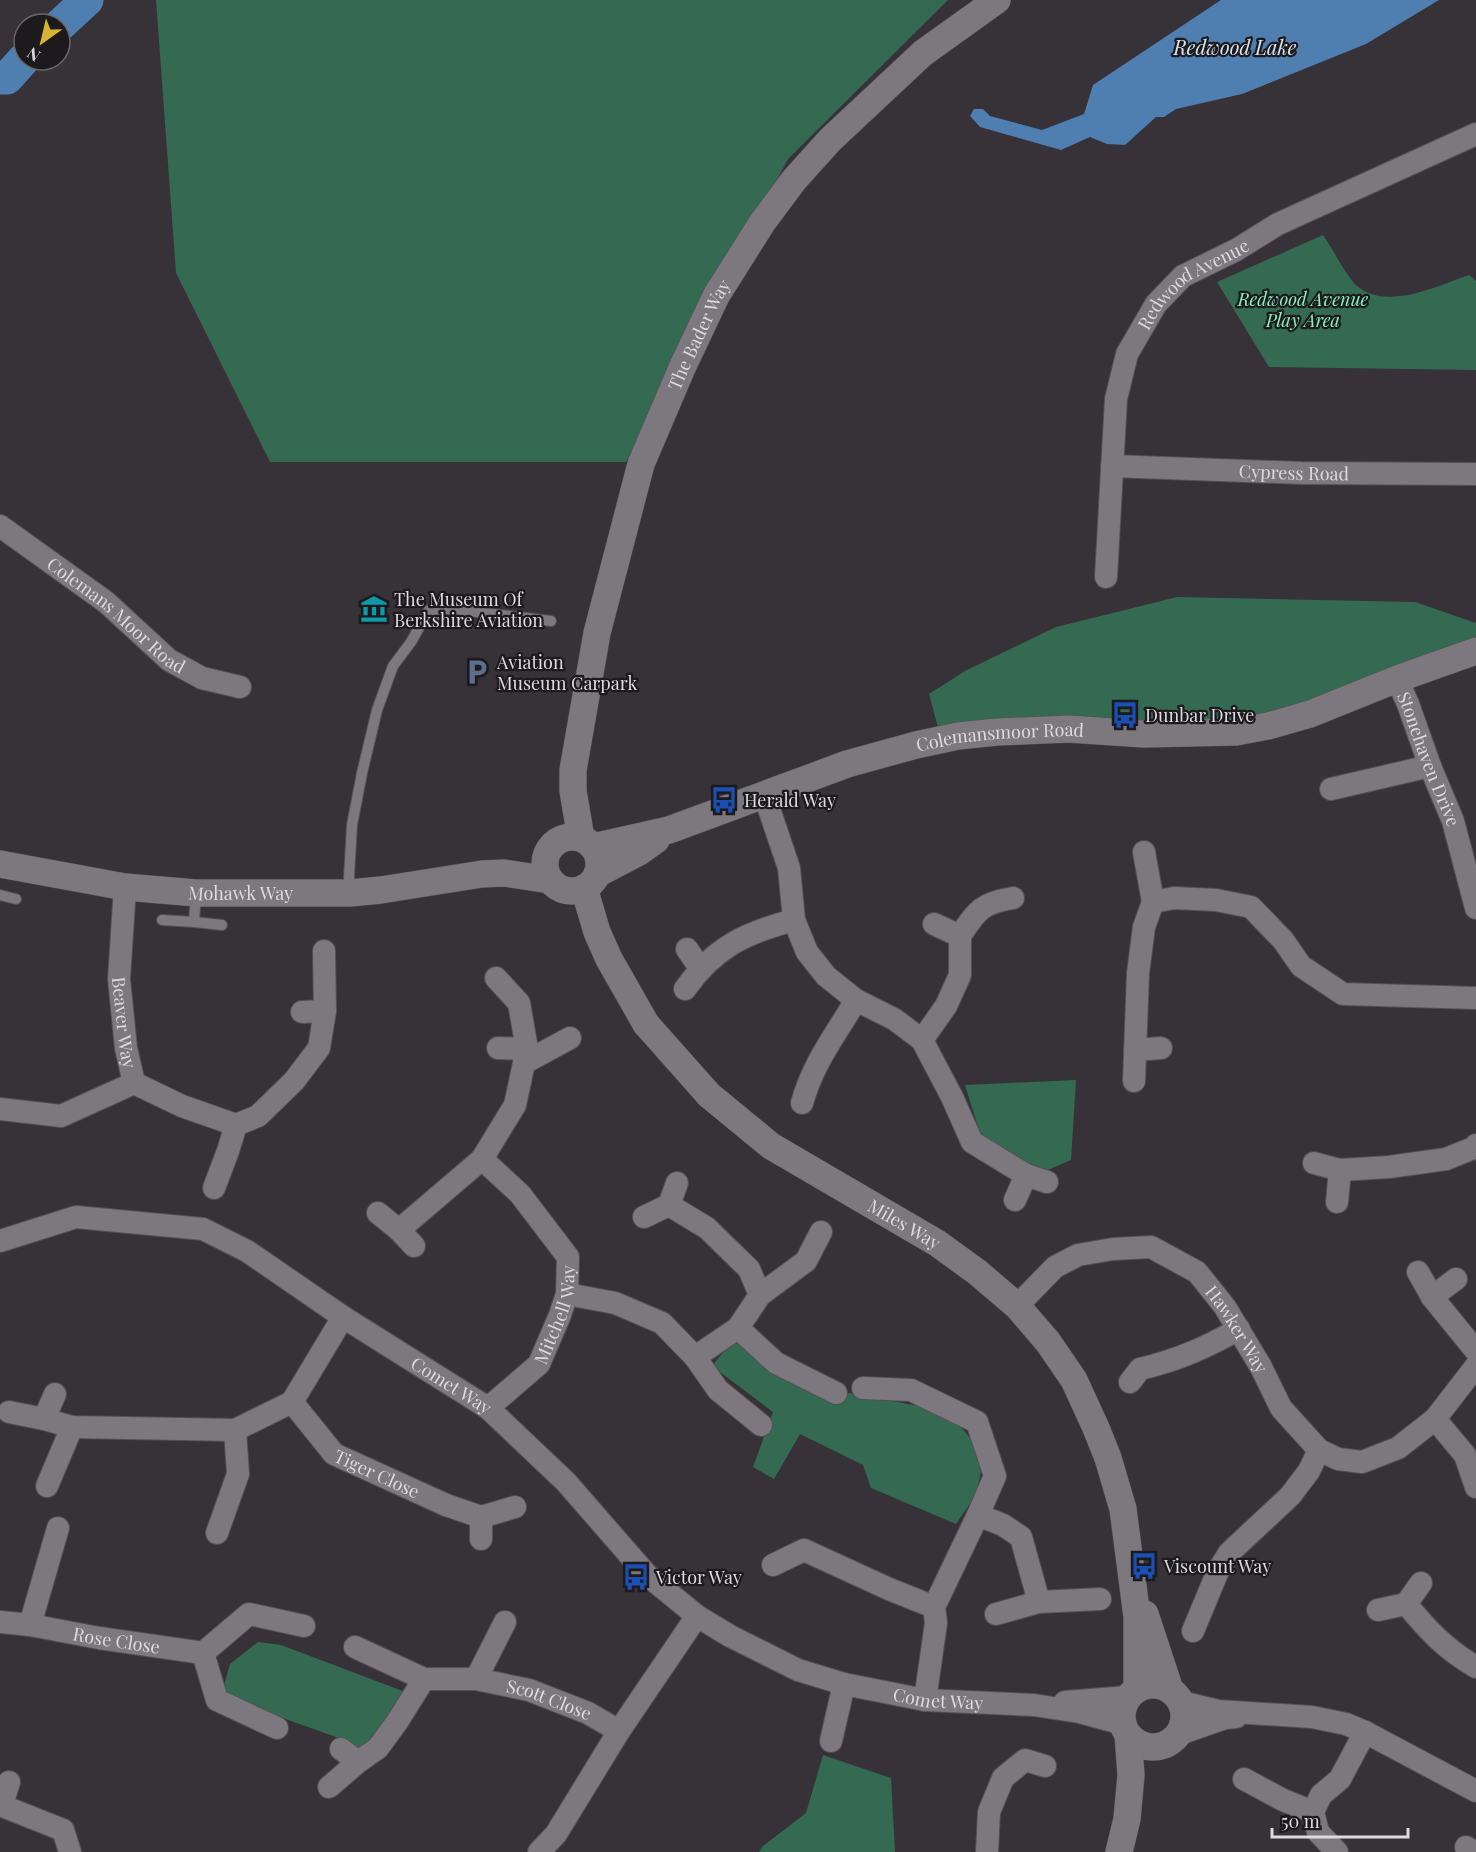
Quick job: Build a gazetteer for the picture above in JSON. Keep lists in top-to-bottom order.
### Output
{
  "streets": {
    "street": [
      "Redwood Avenue",
      "The Bader Way",
      "Cypress Road",
      "Colemans Moor Road",
      "Colemansmoor Road",
      "Stonehaven Drive",
      "Mohawk Way",
      "Beaver Way",
      "Miles Way",
      "Mitchell Way",
      "Hawker Way",
      "Comet Way",
      "Tiger Close",
      "Rose Close",
      "Scott Close"
    ]
  },
  "crossings": [
    ["Redwood Avenue", "Cypress Road"],
    ["The Bader Way", "Colemansmoor Road"],
    ["The Bader Way", "Mohawk Way"],
    ["Colemansmoor Road", "Stonehaven Drive"],
    ["Colemansmoor Road", "Mohawk Way"],
    ["Colemansmoor Road", "Miles Way"],
    ["Mohawk Way", "Beaver Way"],
    ["Mohawk Way", "Miles Way"],
    ["Miles Way", "Hawker Way"],
    ["Miles Way", "Comet Way"],
    ["Mitchell Way", "Comet Way"]
  ],
  "water": ["Redwood Lake"],
  "parks": ["Redwood Avenue Play Area"],
  "places": {
    "museum": ["The Museum Of Berkshire Aviation"],
    "parking": ["Aviation Museum Carpark"],
    "bus stop": [
      "Dunbar Drive",
      "Herald Way",
      "Viscount Way",
      "Victor Way"
    ]
  },
  "scale_bar": "50 m",
  "north": "bottom left"
}
